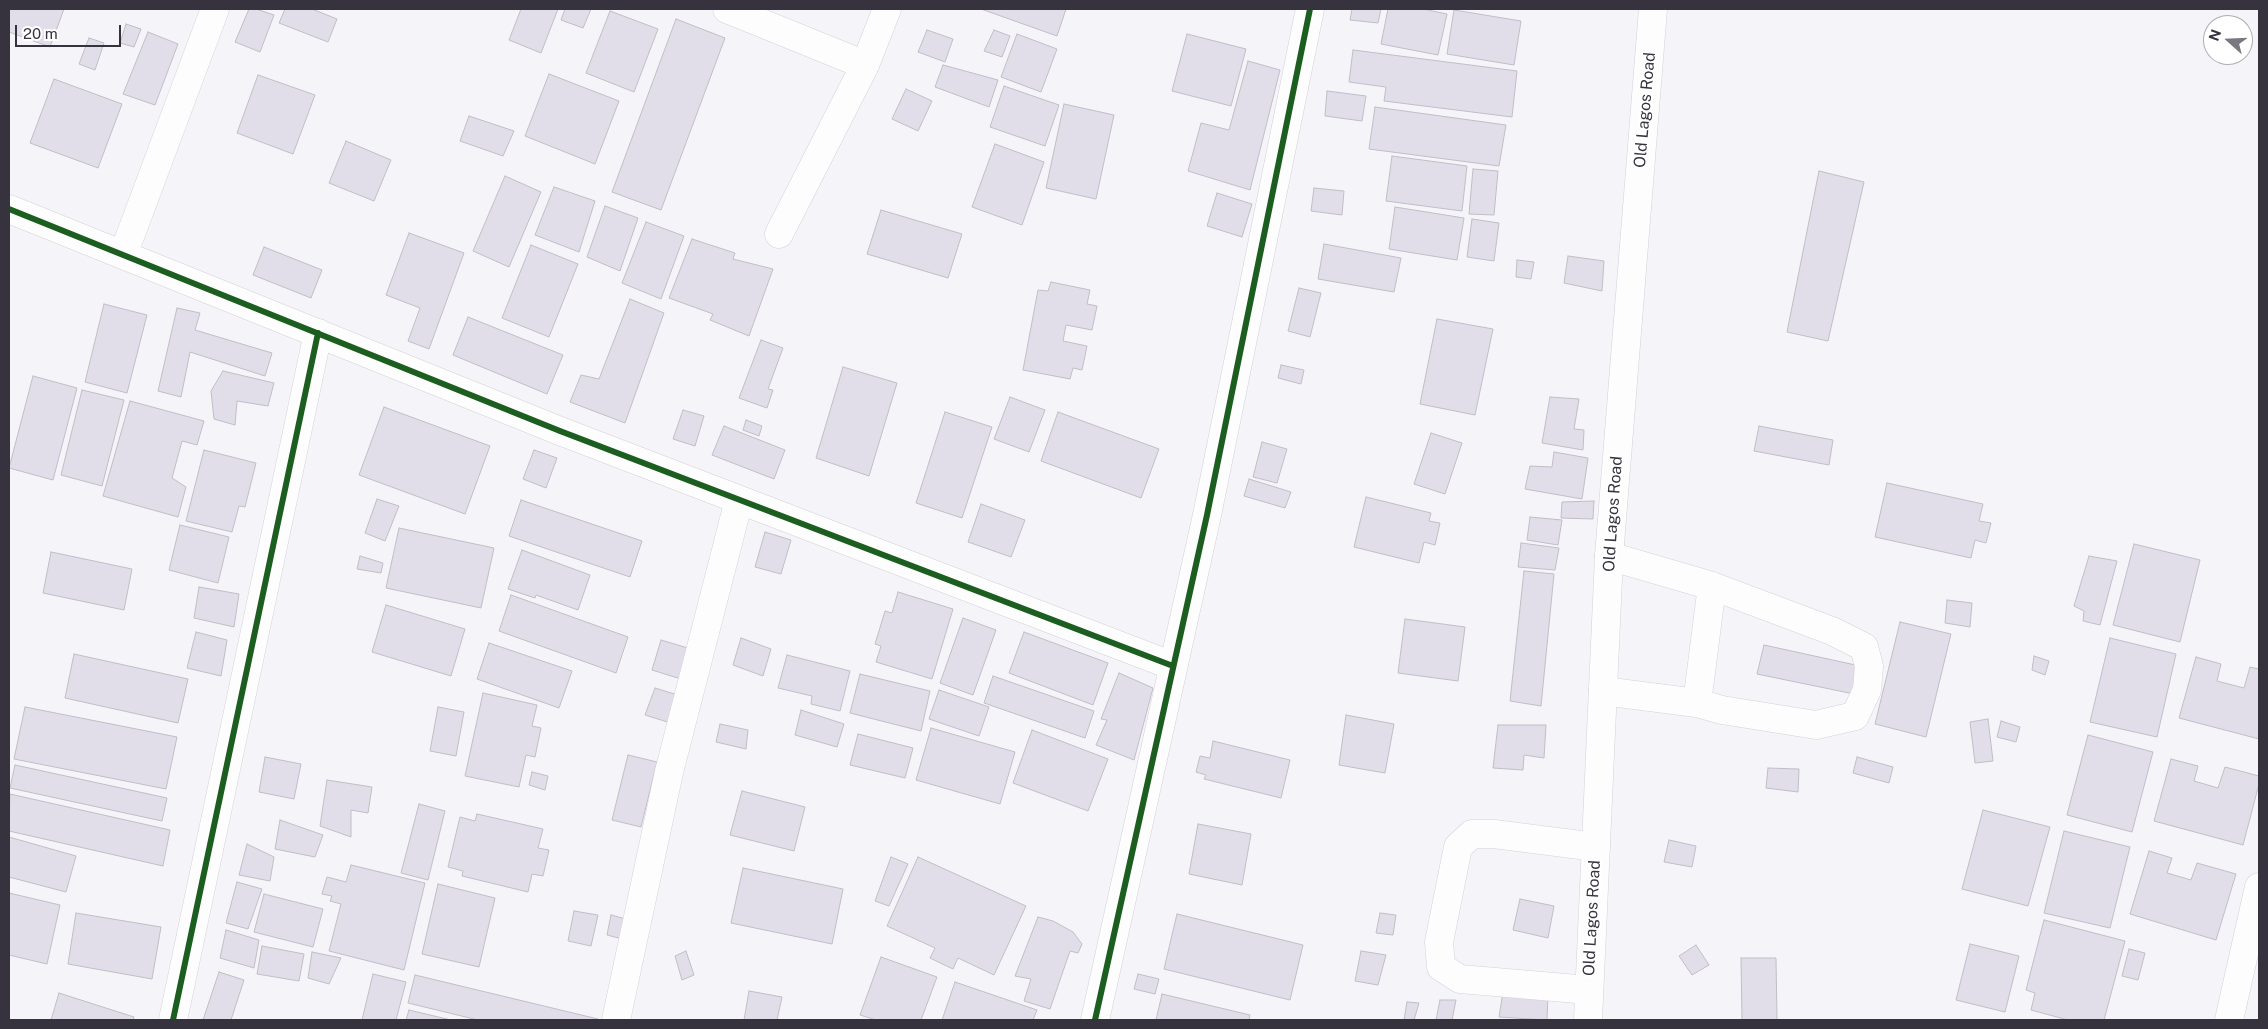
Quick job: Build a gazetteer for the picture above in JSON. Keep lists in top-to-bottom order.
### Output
{
  "streets": {
    "street": ["Old Lagos Road"]
  },
  "scale_bar": "20 m",
  "north": "left"
}
